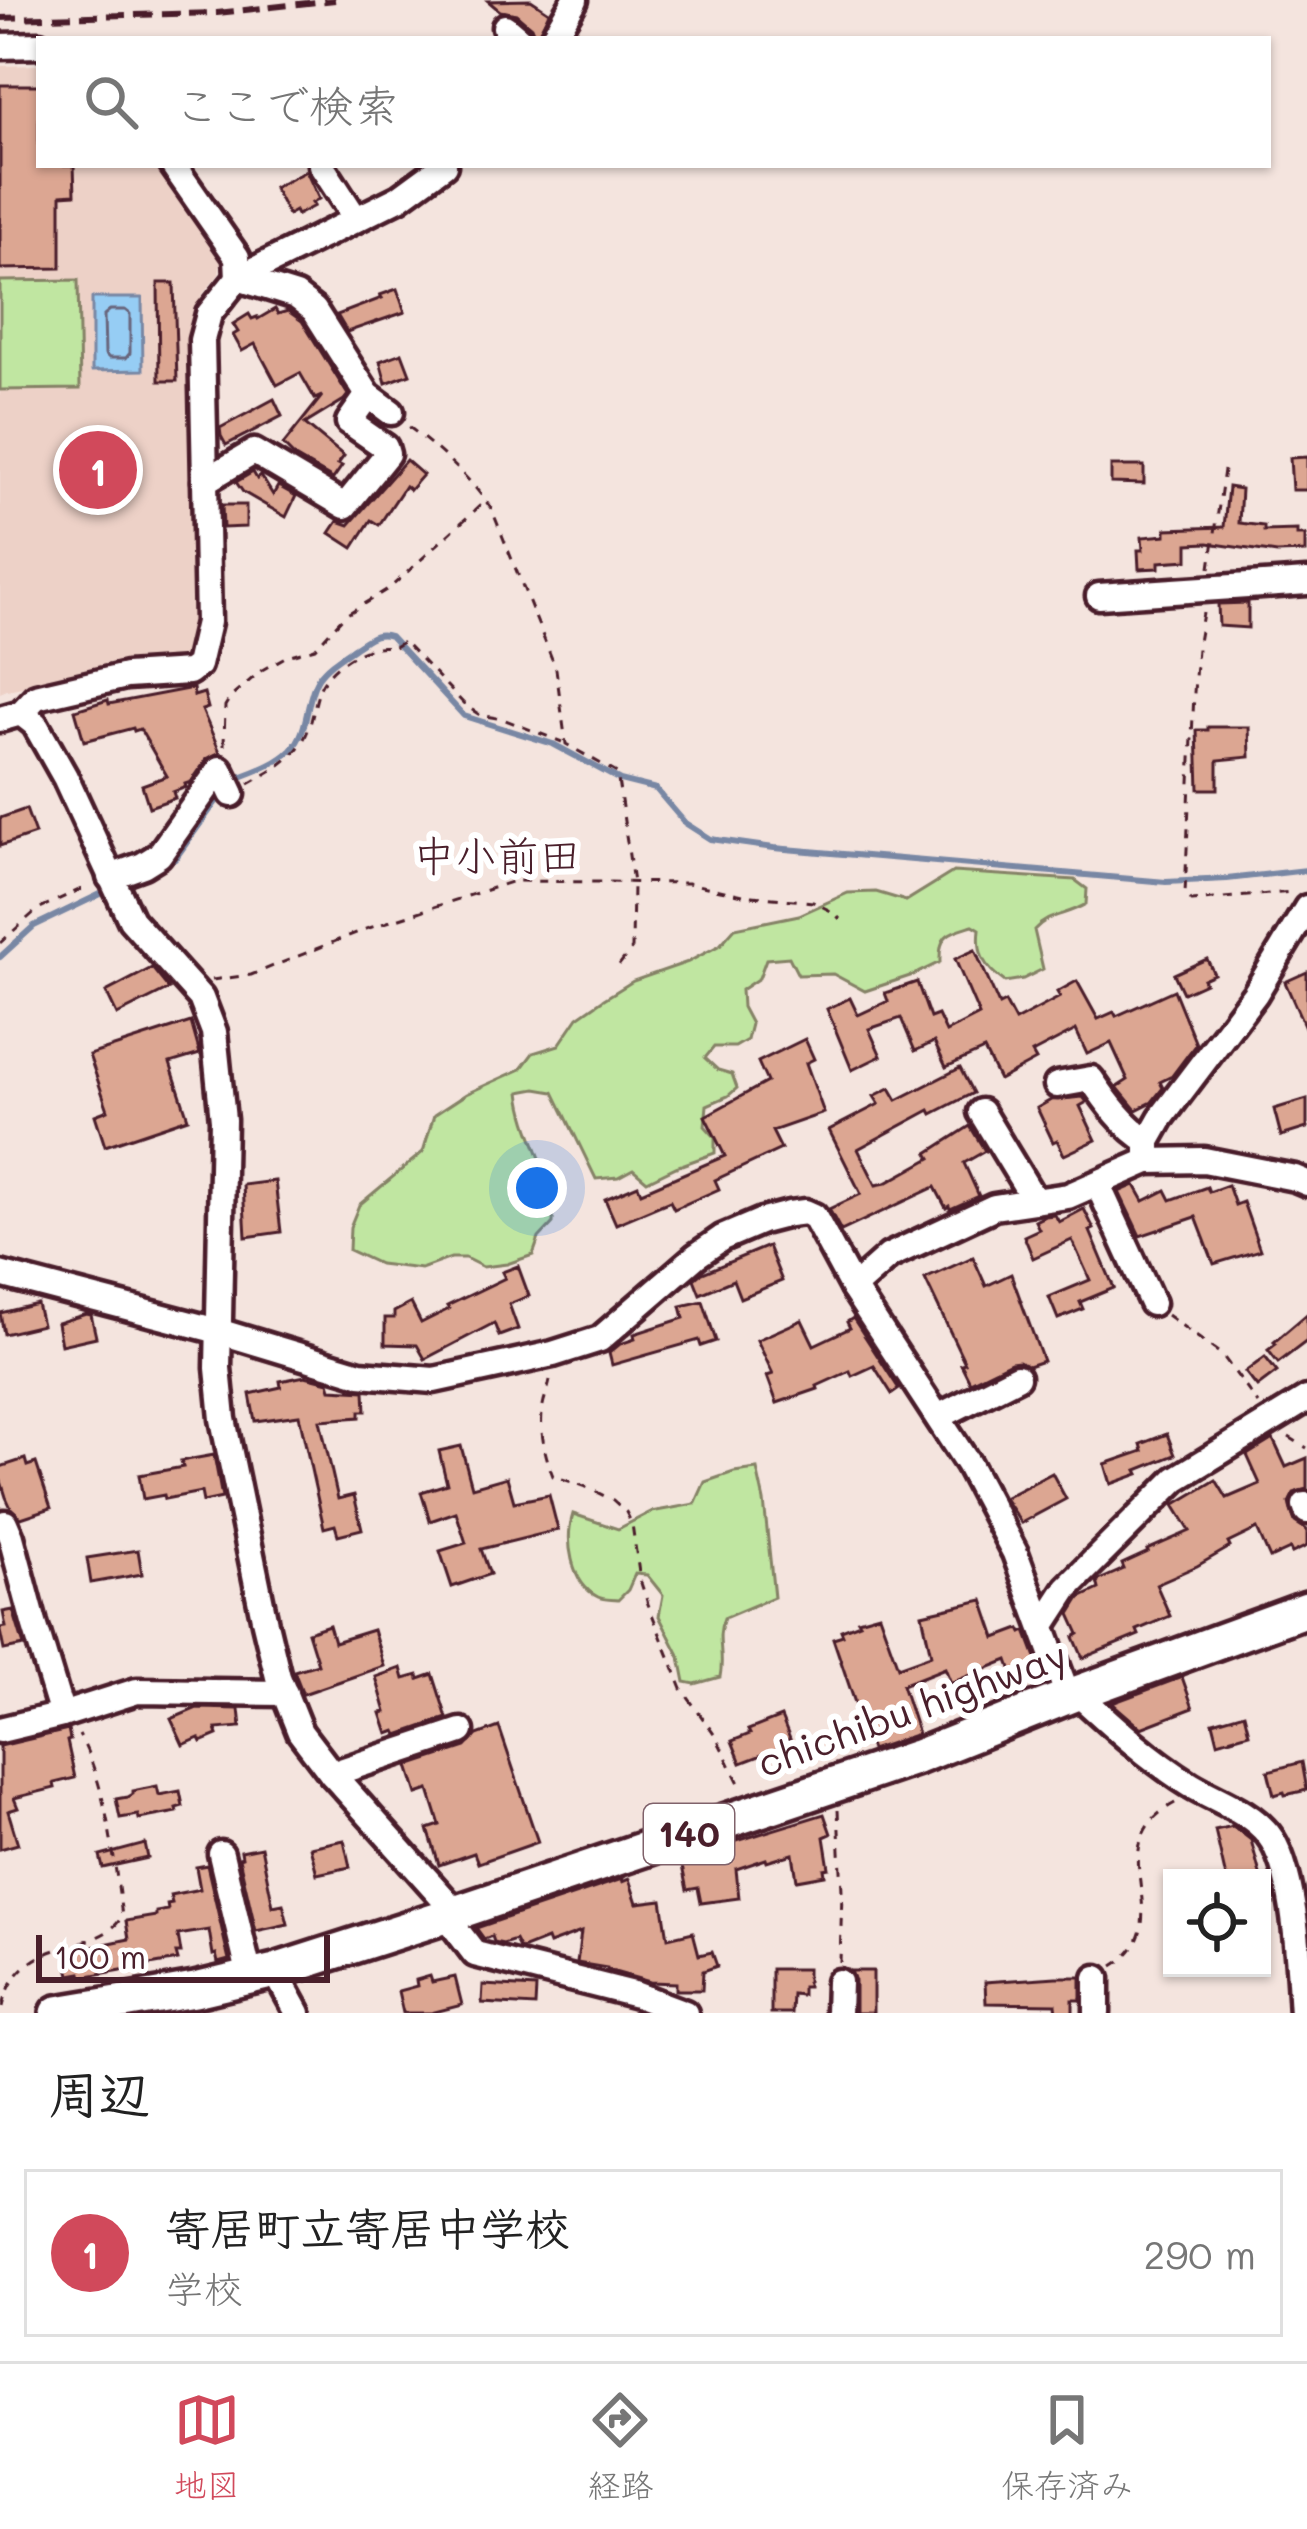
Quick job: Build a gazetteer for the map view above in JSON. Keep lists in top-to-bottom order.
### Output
{
  "streets": {
    "highway": ["chichibu highway", "140"]
  },
  "districts": ["中小前田"],
  "scale_bar": "100 m",
  "page": {
    "search": "ここで検索",
    "pins": "1",
    "scale": "100 m",
    "heading": "周辺",
    "list": [
      {
        "mark": "1",
        "name": "寄居町立寄居中学校",
        "note": "学校",
        "value": "290 m"
      }
    ],
    "nav": ["地図", "経路", "保存済み"]
  }
}
